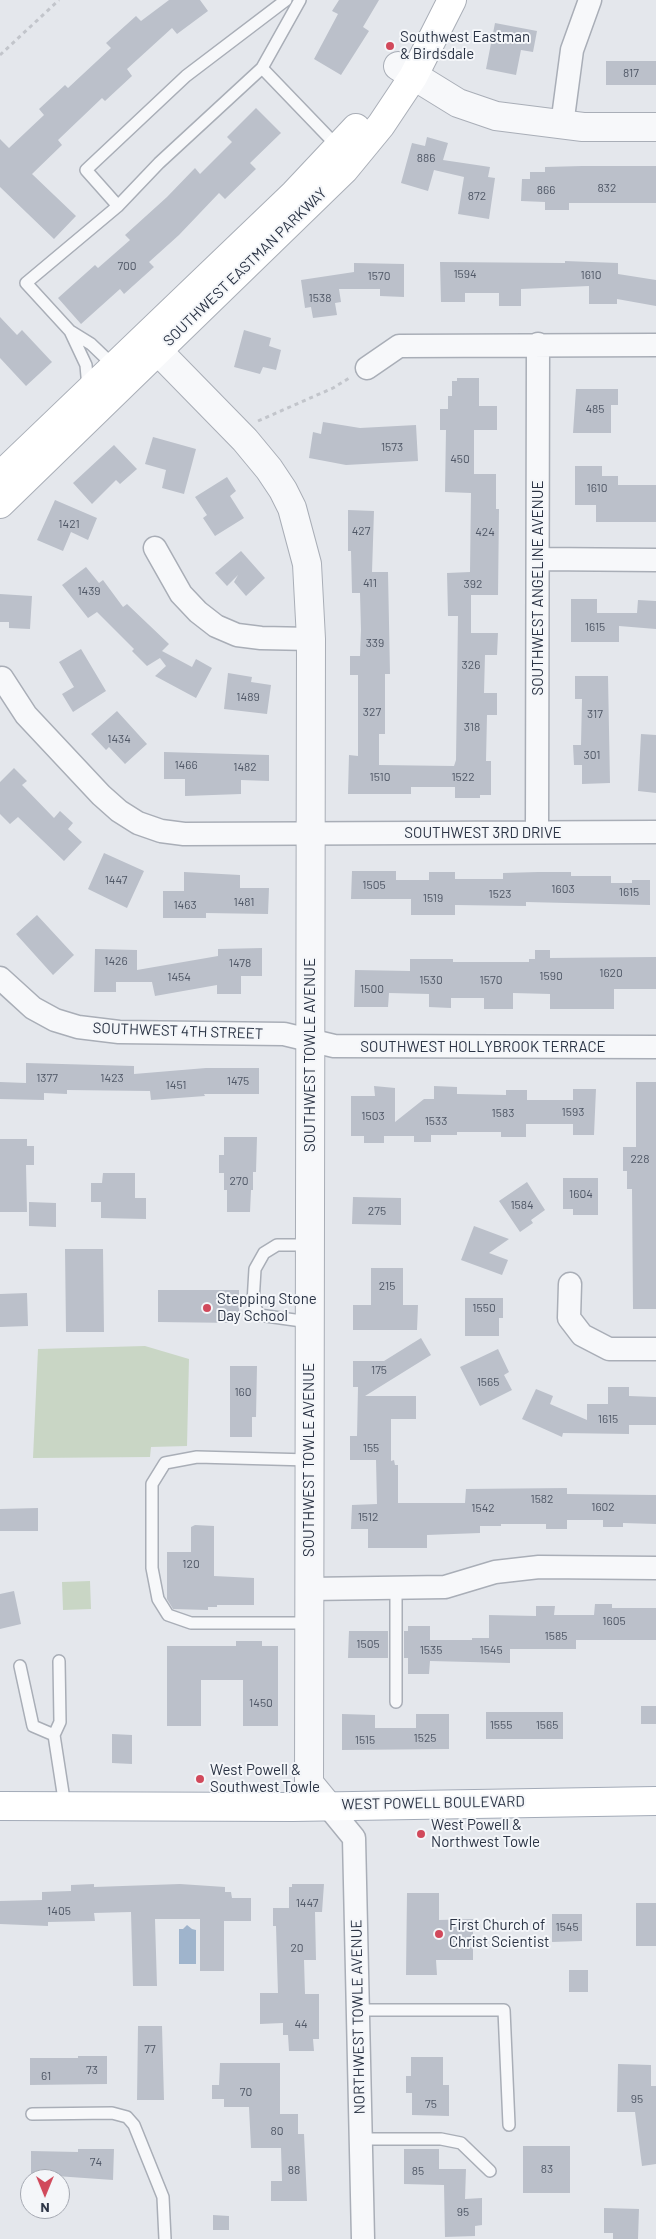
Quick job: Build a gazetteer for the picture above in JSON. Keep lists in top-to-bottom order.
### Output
{
  "streets": {
    "main road": ["SOUTHWEST EASTMAN PARKWAY", "WEST POWELL BOULEVARD"],
    "street": [
      "SOUTHWEST ANGELINE AVENUE",
      "SOUTHWEST 3RD DRIVE",
      "SOUTHWEST 4TH STREET",
      "SOUTHWEST HOLLYBROOK TERRACE",
      "SOUTHWEST TOWLE AVENUE",
      "NORTHWEST TOWLE AVENUE"
    ]
  },
  "crossings": [
    ["SOUTHWEST EASTMAN PARKWAY", "SOUTHWEST TOWLE AVENUE"],
    ["SOUTHWEST ANGELINE AVENUE", "SOUTHWEST 3RD DRIVE"],
    ["SOUTHWEST 3RD DRIVE", "SOUTHWEST TOWLE AVENUE"],
    ["SOUTHWEST 4TH STREET", "SOUTHWEST HOLLYBROOK TERRACE"],
    ["SOUTHWEST 4TH STREET", "SOUTHWEST TOWLE AVENUE"],
    ["SOUTHWEST HOLLYBROOK TERRACE", "SOUTHWEST TOWLE AVENUE"],
    ["SOUTHWEST TOWLE AVENUE", "WEST POWELL BOULEVARD"],
    ["SOUTHWEST TOWLE AVENUE", "NORTHWEST TOWLE AVENUE"],
    ["WEST POWELL BOULEVARD", "NORTHWEST TOWLE AVENUE"]
  ],
  "places": [
    "Southwest Eastman & Birdsdale",
    "Stepping Stone Day School",
    "West Powell & Southwest Towle",
    "West Powell & Northwest Towle",
    "First Church of Christ Scientist"
  ],
  "house_numbers": [
    "817",
    "886",
    "832",
    "866",
    "872",
    "700",
    "1594",
    "1610",
    "1570",
    "1538",
    "485",
    "1573",
    "450",
    "1610",
    "1421",
    "427",
    "424",
    "411",
    "392",
    "1439",
    "1615",
    "339",
    "326",
    "1489",
    "327",
    "317",
    "318",
    "1434",
    "301",
    "1466",
    "1482",
    "1510",
    "1522",
    "1447",
    "1505",
    "1603",
    "1615",
    "1523",
    "1519",
    "1481",
    "1463",
    "1426",
    "1478",
    "1620",
    "1590",
    "1454",
    "1530",
    "1570",
    "1500",
    "1377",
    "1423",
    "1475",
    "1451",
    "1593",
    "1583",
    "1503",
    "1533",
    "228",
    "270",
    "1604",
    "1584",
    "275",
    "215",
    "1550",
    "175",
    "1565",
    "160",
    "1615",
    "155",
    "1582",
    "1602",
    "1542",
    "1512",
    "120",
    "1605",
    "1585",
    "1505",
    "1535",
    "1545",
    "1450",
    "1555",
    "1565",
    "1525",
    "1515",
    "1447",
    "1405",
    "1545",
    "20",
    "44",
    "77",
    "73",
    "61",
    "70",
    "95",
    "75",
    "80",
    "74",
    "83",
    "88",
    "85",
    "95"
  ],
  "north": "bottom"
}
